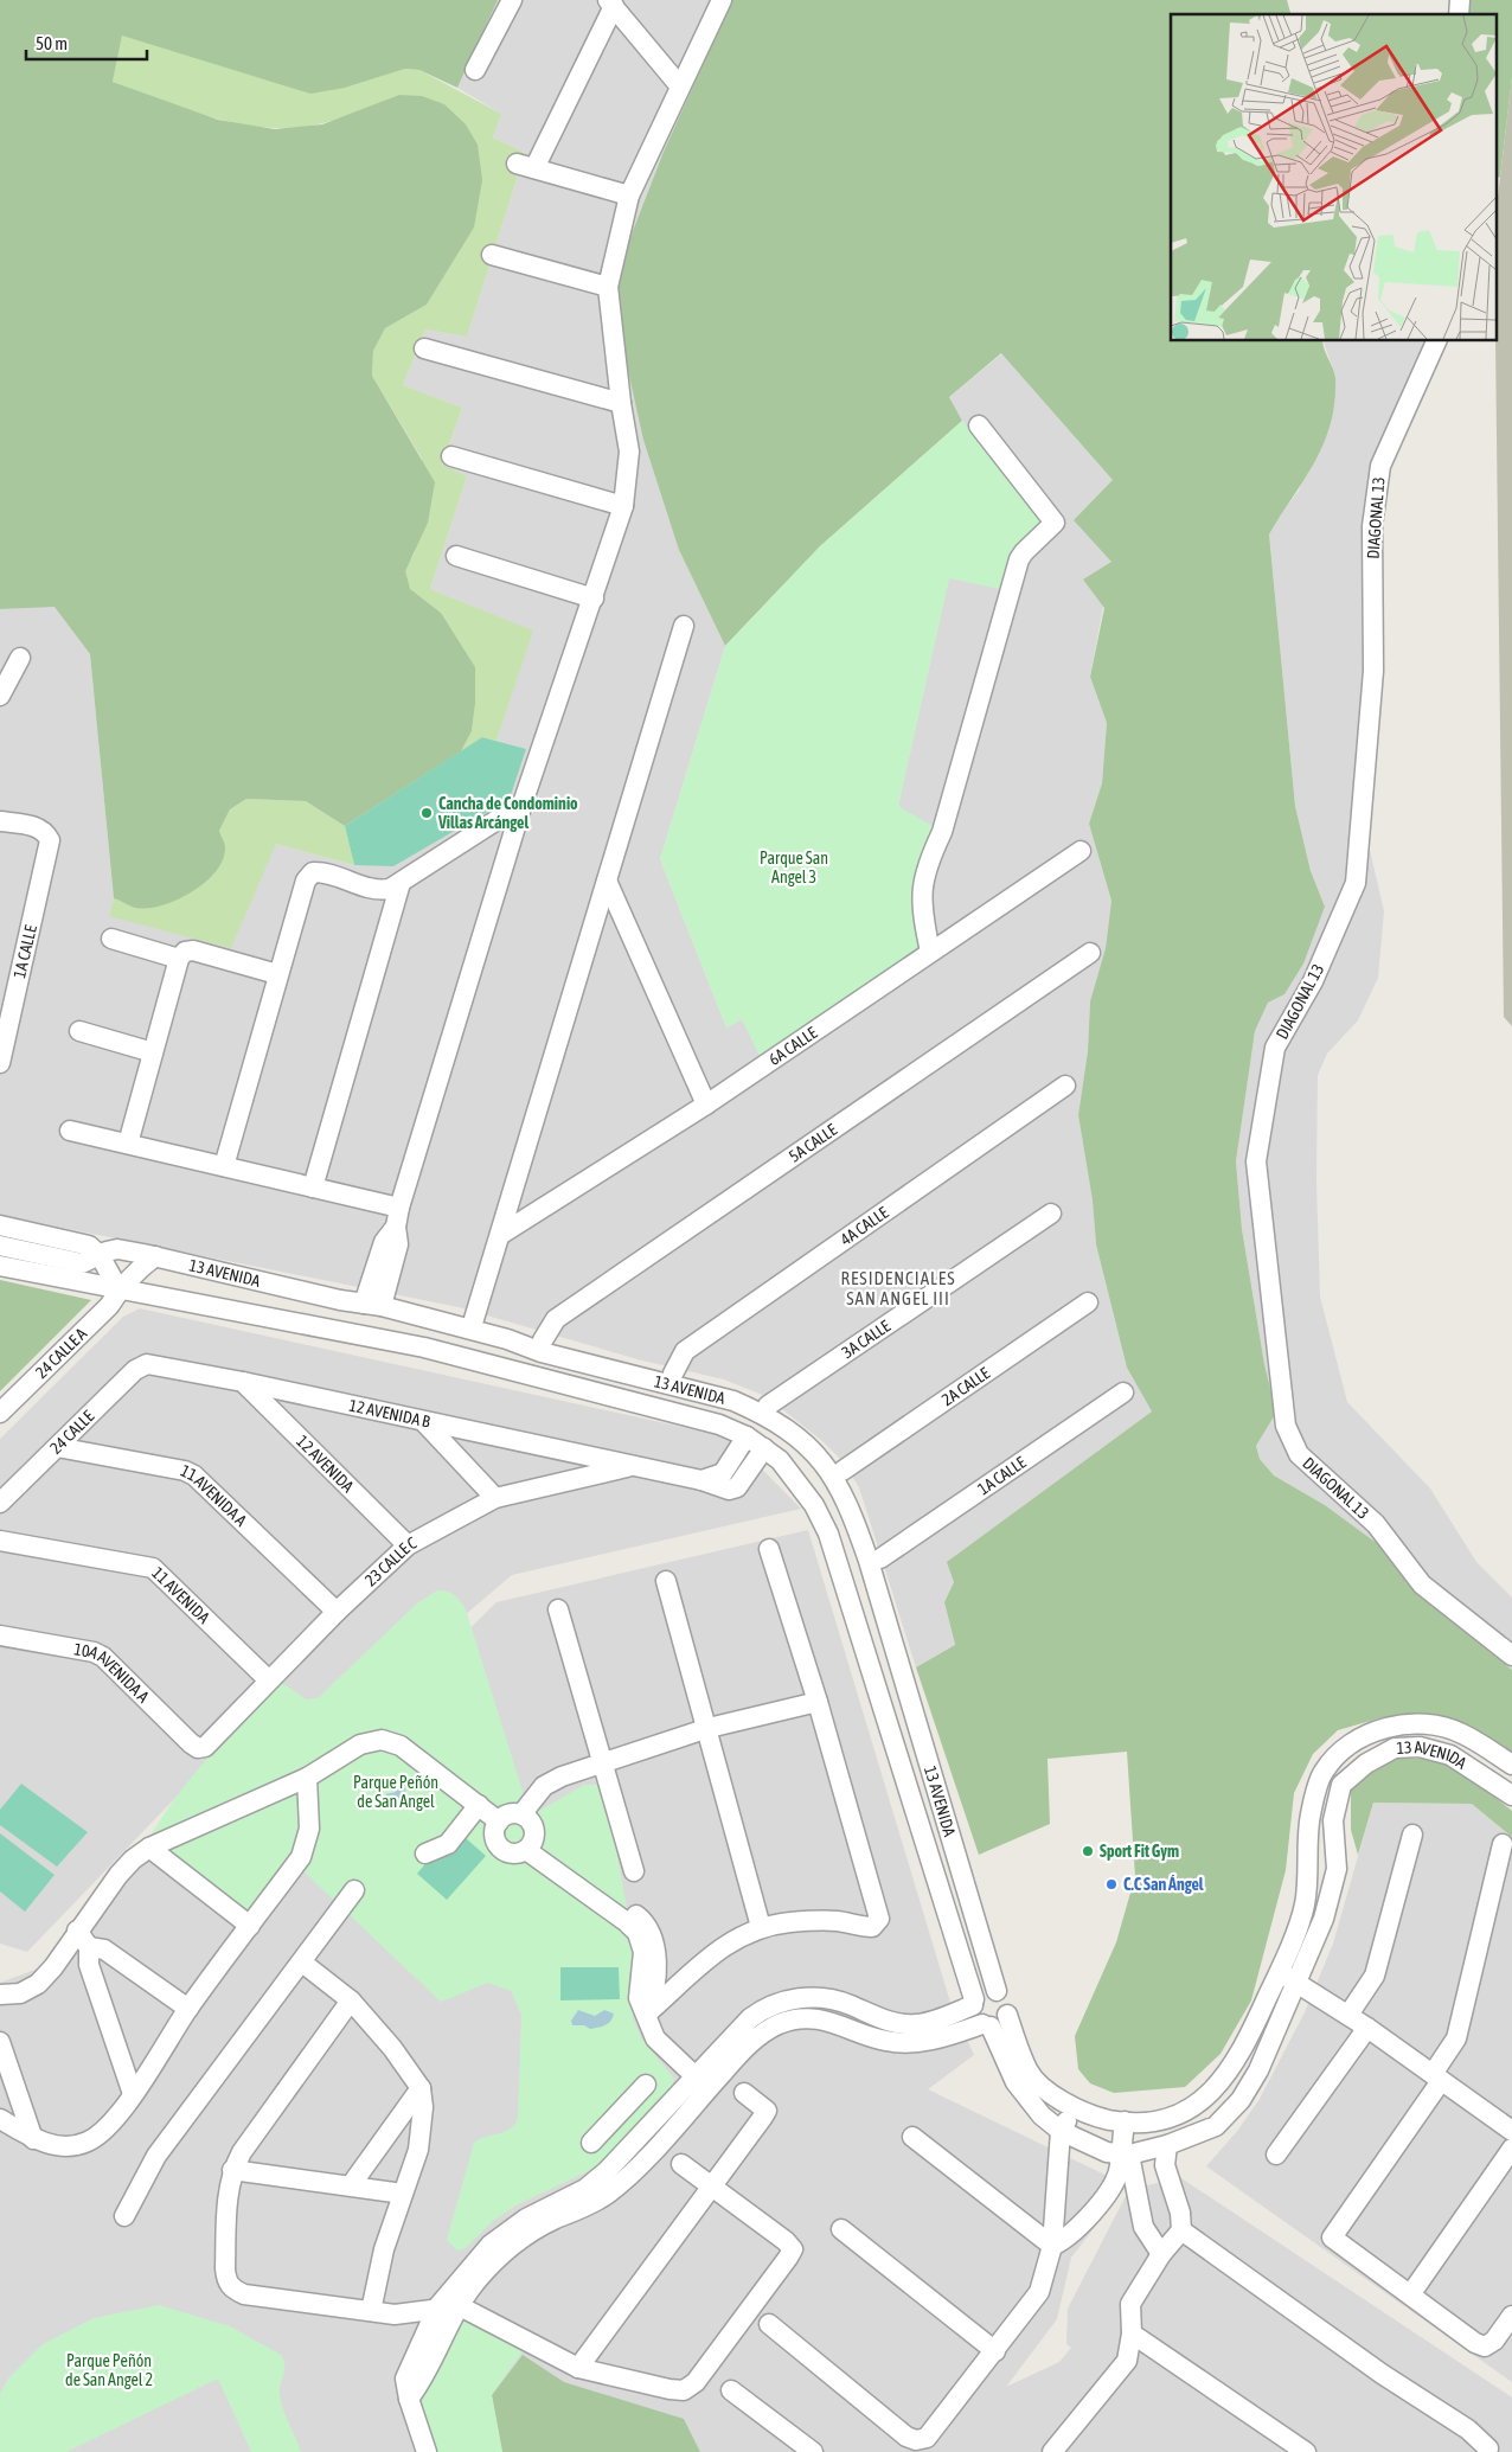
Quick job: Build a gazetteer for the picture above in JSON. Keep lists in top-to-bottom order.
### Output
{
  "streets": {
    "street": [
      "DIAGONAL 13",
      "1A CALLE",
      "6A CALLE",
      "5A CALLE",
      "4A CALLE",
      "13 AVENIDA",
      "3A CALLE",
      "24 CALLE A",
      "2A CALLE",
      "12 AVENIDA B",
      "24 CALLE",
      "12 AVENIDA",
      "11 AVENIDA A",
      "23 CALLE C",
      "11 AVENIDA",
      "10A AVENIDA A"
    ]
  },
  "crossings": [
    ["5A CALLE", "13 AVENIDA"],
    ["13 AVENIDA", "24 CALLE A"],
    ["13 AVENIDA", "12 AVENIDA B"],
    ["12 AVENIDA B", "24 CALLE"],
    ["12 AVENIDA B", "12 AVENIDA"],
    ["12 AVENIDA B", "23 CALLE C"],
    ["24 CALLE", "11 AVENIDA A"],
    ["12 AVENIDA", "23 CALLE C"],
    ["11 AVENIDA A", "23 CALLE C"],
    ["23 CALLE C", "11 AVENIDA"],
    ["23 CALLE C", "10A AVENIDA A"]
  ],
  "districts": ["RESIDENCIALES SAN ANGEL III"],
  "parks": ["Parque San Angel 3", "Parque Peñón de San Angel", "Parque Peñón de San Angel 2"],
  "places": ["Cancha de Condominio Villas Arcángel", "Sport Fit Gym", "C.C San Ángel"],
  "scale_bar": "50 m"
}
